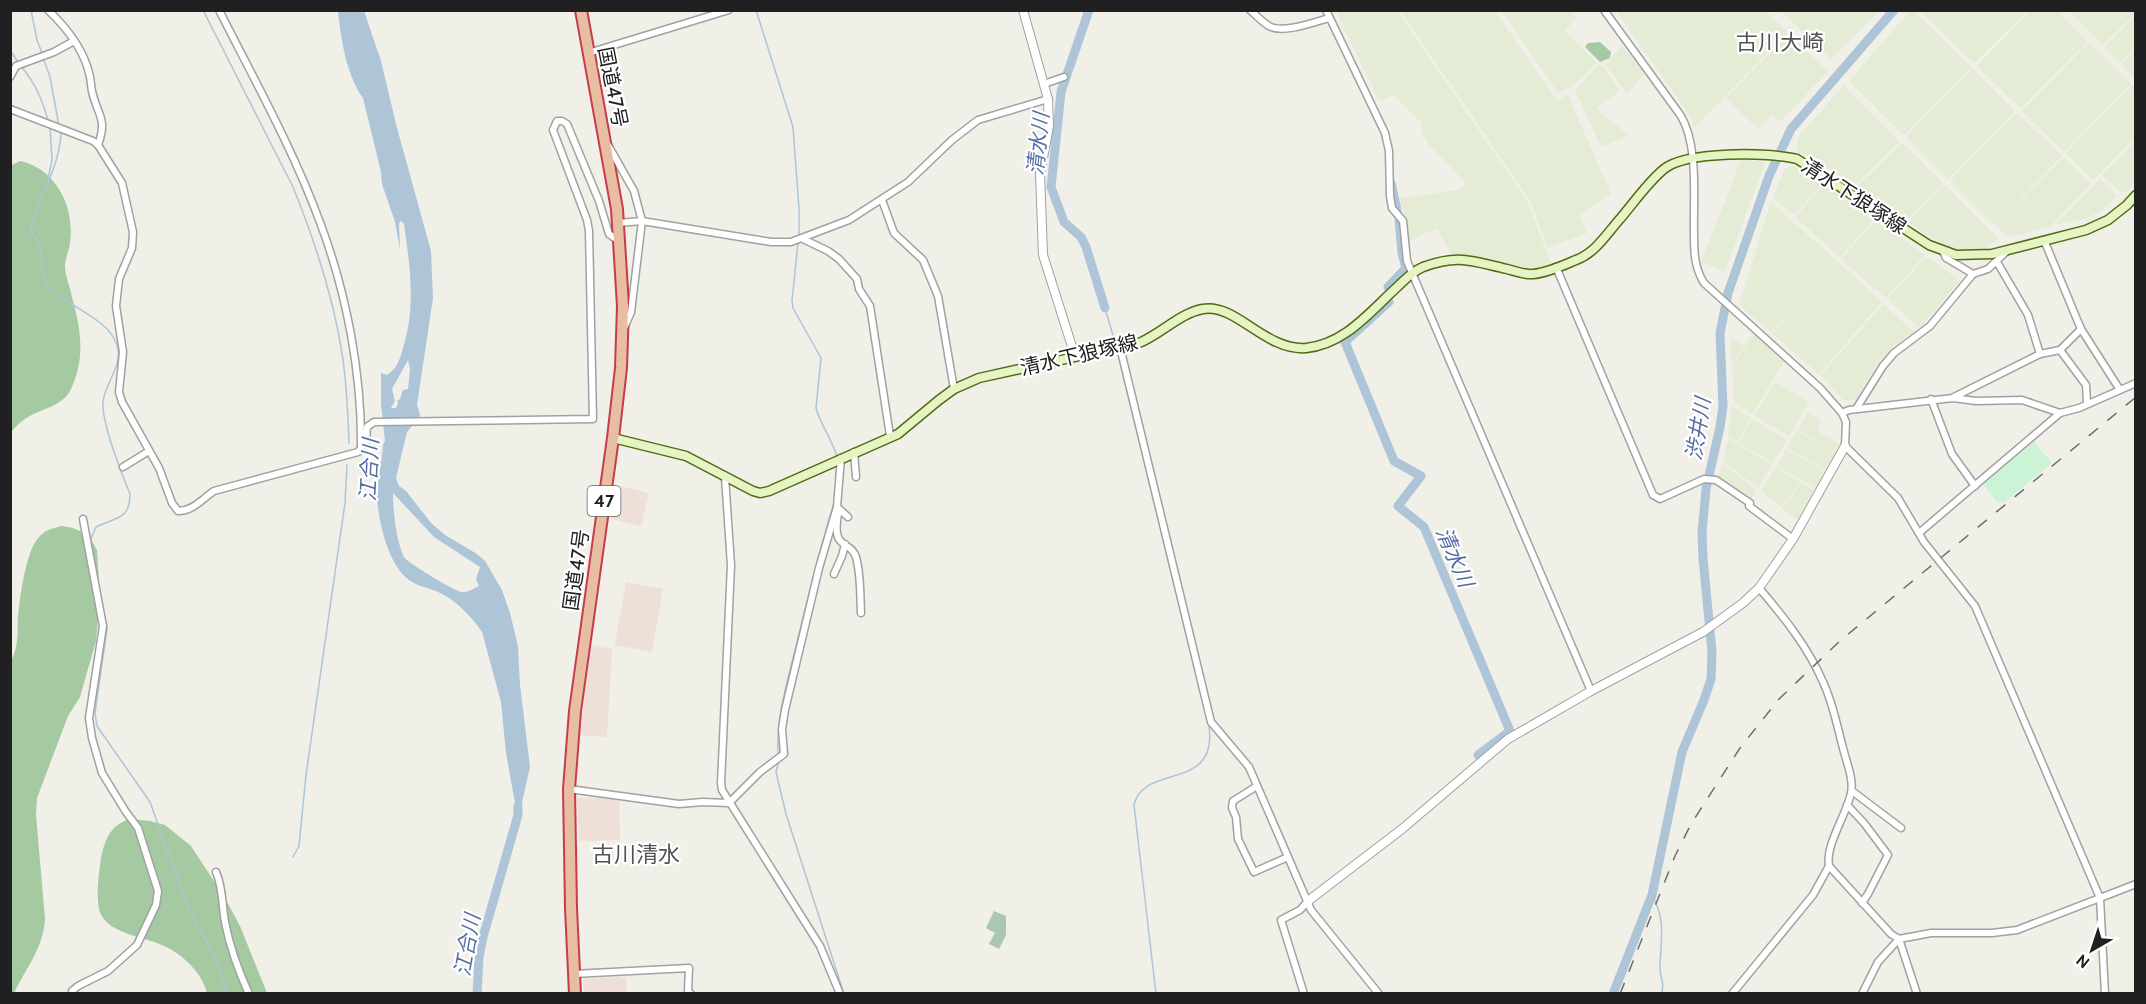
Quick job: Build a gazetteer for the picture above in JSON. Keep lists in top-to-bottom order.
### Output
{
  "streets": {
    "highway": ["国道47号", "47"],
    "main road": ["清水下狼塚線"]
  },
  "crossings": [
    ["国道47号", "清水下狼塚線"]
  ],
  "districts": ["古川大崎", "古川清水"],
  "water": ["清水川", "渋井川", "江合川"],
  "north": "bottom left"
}
